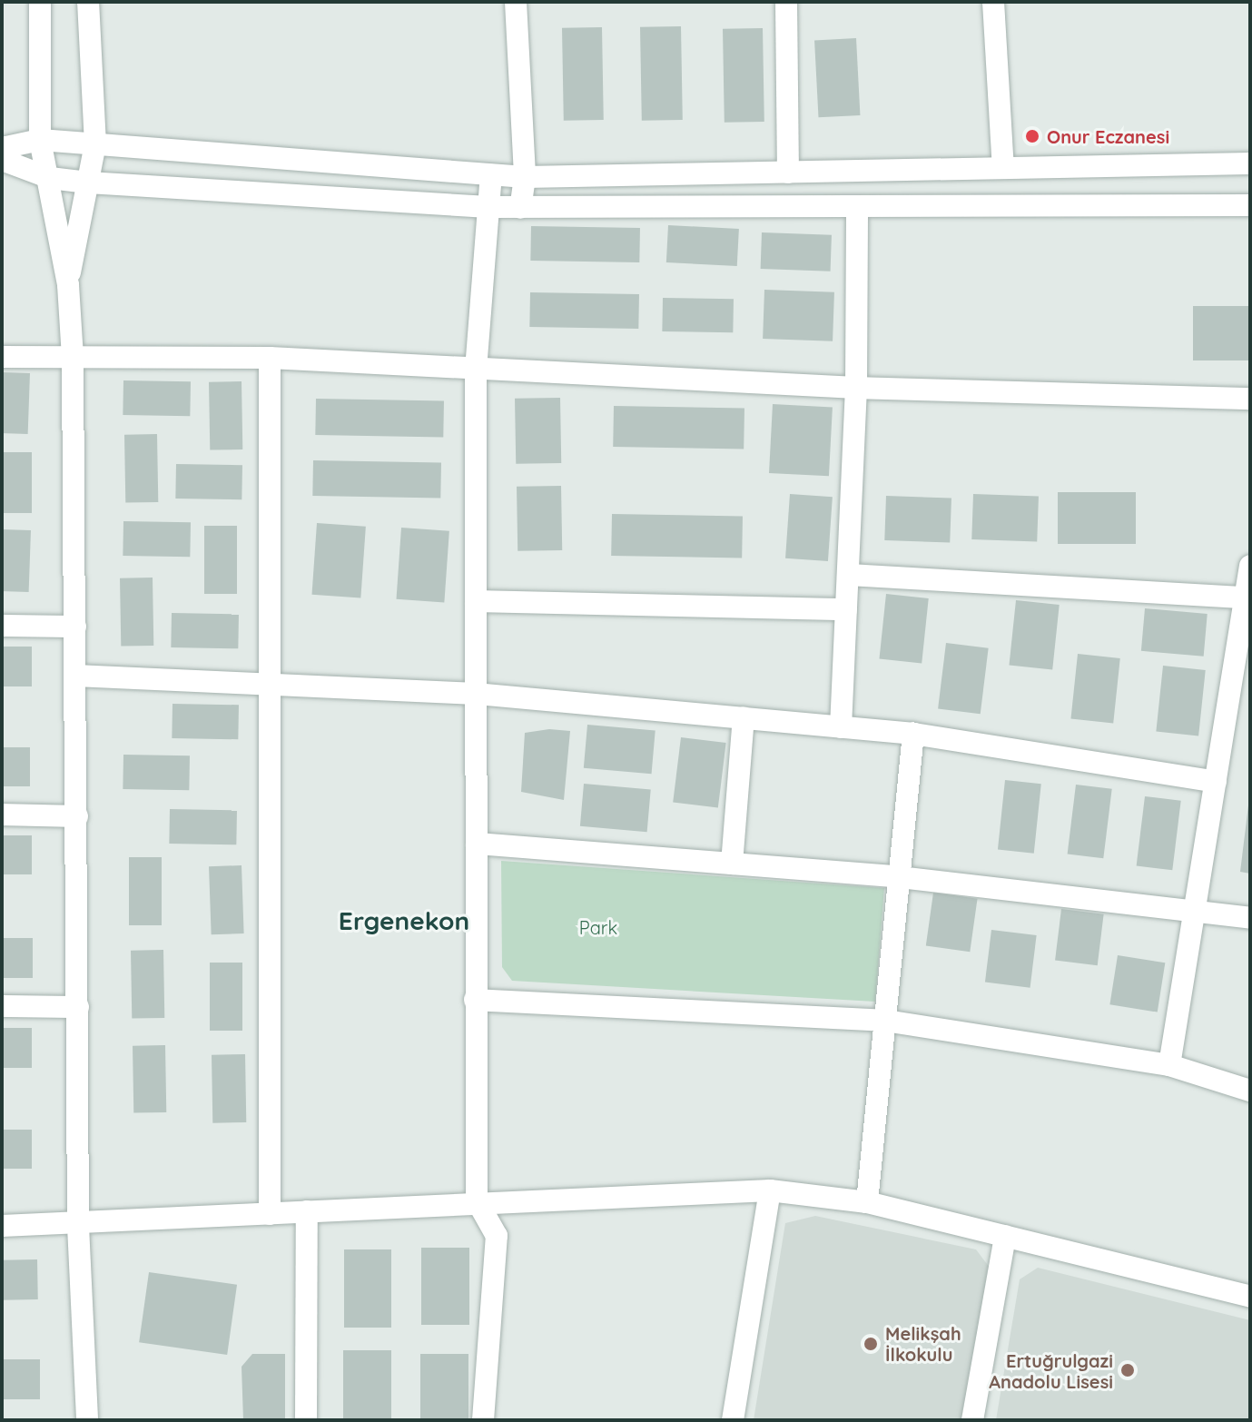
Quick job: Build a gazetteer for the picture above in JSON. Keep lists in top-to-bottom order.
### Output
{
  "districts": ["Ergenekon"],
  "parks": ["Park"],
  "places": ["Onur Eczanesi", "Melikşah İlkokulu", "Ertuğrulgazi Anadolu Lisesi"]
}
